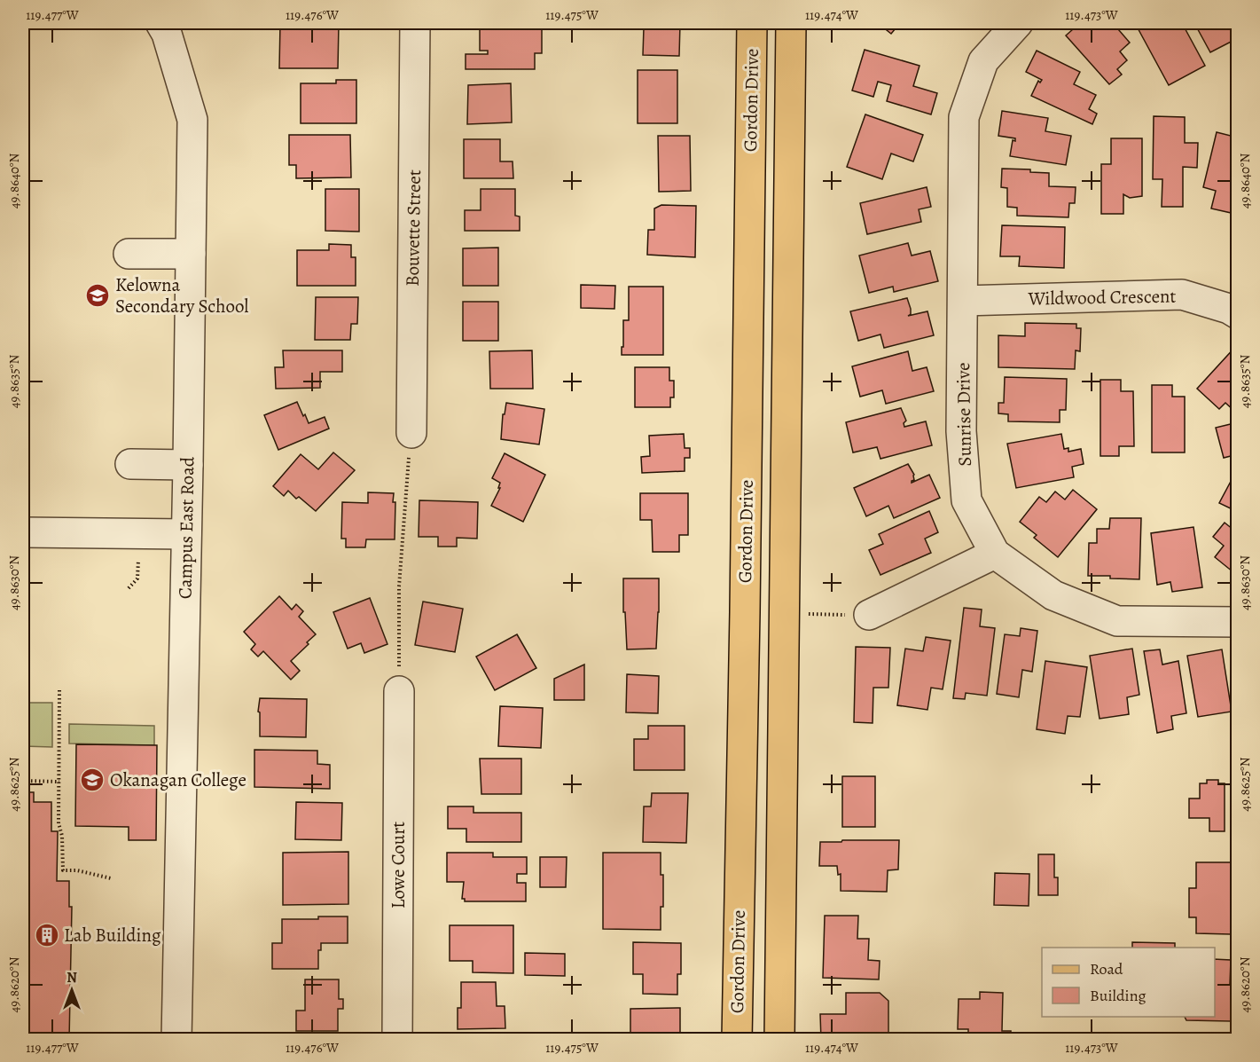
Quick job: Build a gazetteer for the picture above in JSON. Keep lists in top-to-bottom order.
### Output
{
  "streets": {
    "main road": ["Gordon Drive"],
    "street": [
      "Bouvette Street",
      "Wildwood Crescent",
      "Sunrise Drive",
      "Campus East Road",
      "Lowe Court"
    ]
  },
  "crossings": [
    ["Wildwood Crescent", "Sunrise Drive"]
  ],
  "places": {
    "school or university": ["Kelowna Secondary School", "Okanagan College"],
    "building": ["Lab Building"]
  },
  "legend": ["Road", "Building"],
  "north": "top",
  "coordinates": [
    "119.477°W",
    "119.476°W",
    "119.475°W",
    "119.474°W",
    "119.473°W",
    "49.8640°N",
    "49.8635°N",
    "49.8630°N",
    "49.8625°N",
    "49.8620°N"
  ]
}
